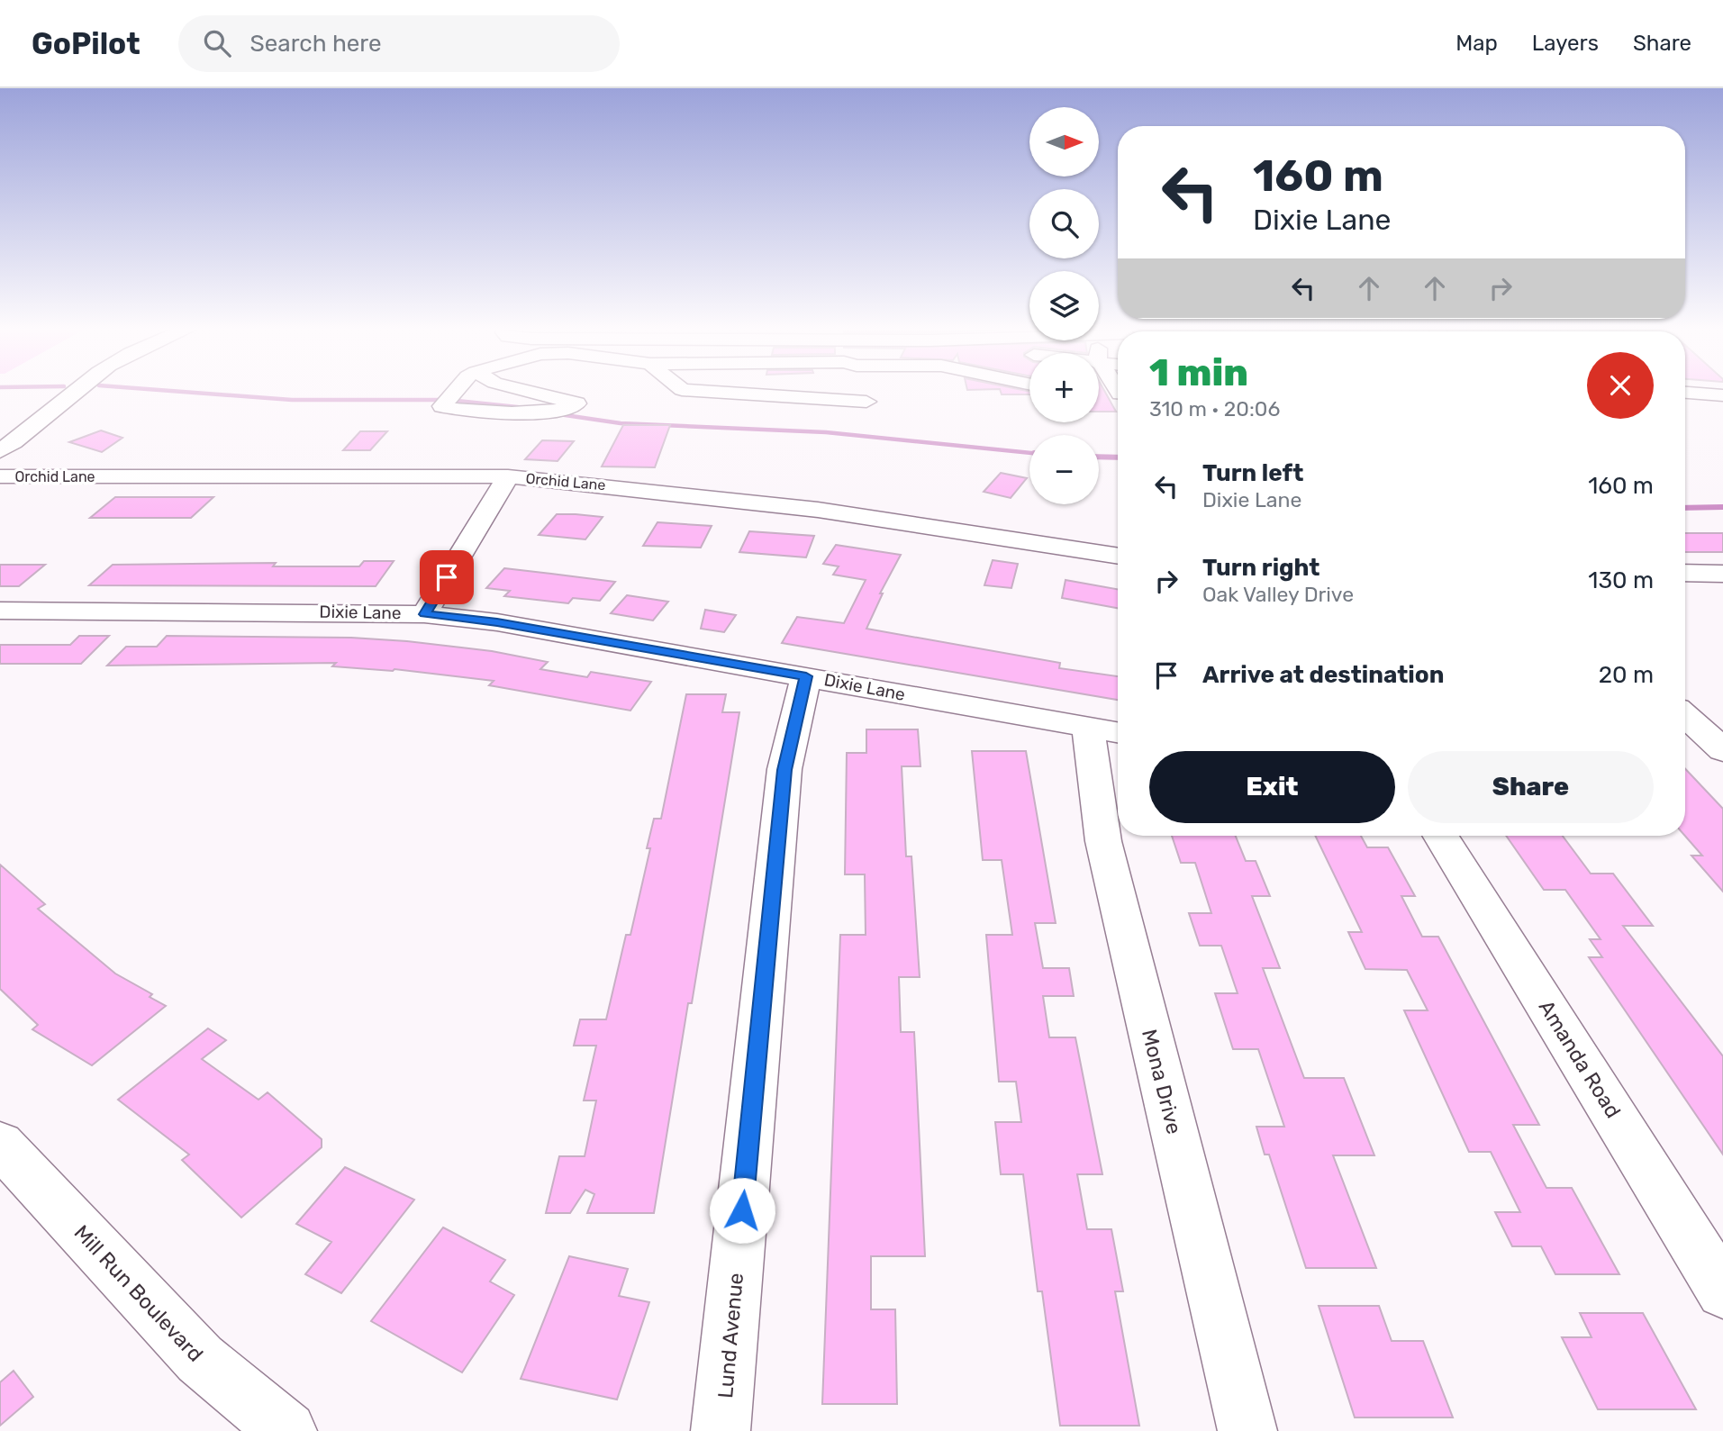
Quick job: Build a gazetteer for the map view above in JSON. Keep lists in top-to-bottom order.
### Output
{
  "streets": {
    "street": [
      "Orchid Lane",
      "Dixie Lane",
      "Amanda Road",
      "Mona Drive",
      "Mill Run Boulevard",
      "Lund Avenue"
    ]
  },
  "crossings": [
    ["Dixie Lane", "Mona Drive"],
    ["Dixie Lane", "Lund Avenue"]
  ],
  "north": "right",
  "page": {
    "header": "GoPilot",
    "search": "Search here",
    "nav": ["Map", "Layers", "Share"],
    "map_buttons": ["+", "−"],
    "turn": ["160 m", "Dixie Lane"],
    "heading": ["1 min", "310 m · 20:06"],
    "list": [
      {
        "name": "Turn left",
        "note": "Dixie Lane",
        "value": "160 m"
      },
      {
        "name": "Turn right",
        "note": "Oak Valley Drive",
        "value": "130 m"
      },
      {
        "name": "Arrive at destination",
        "value": "20 m"
      }
    ],
    "buttons": ["Exit", "Share"]
  }
}
